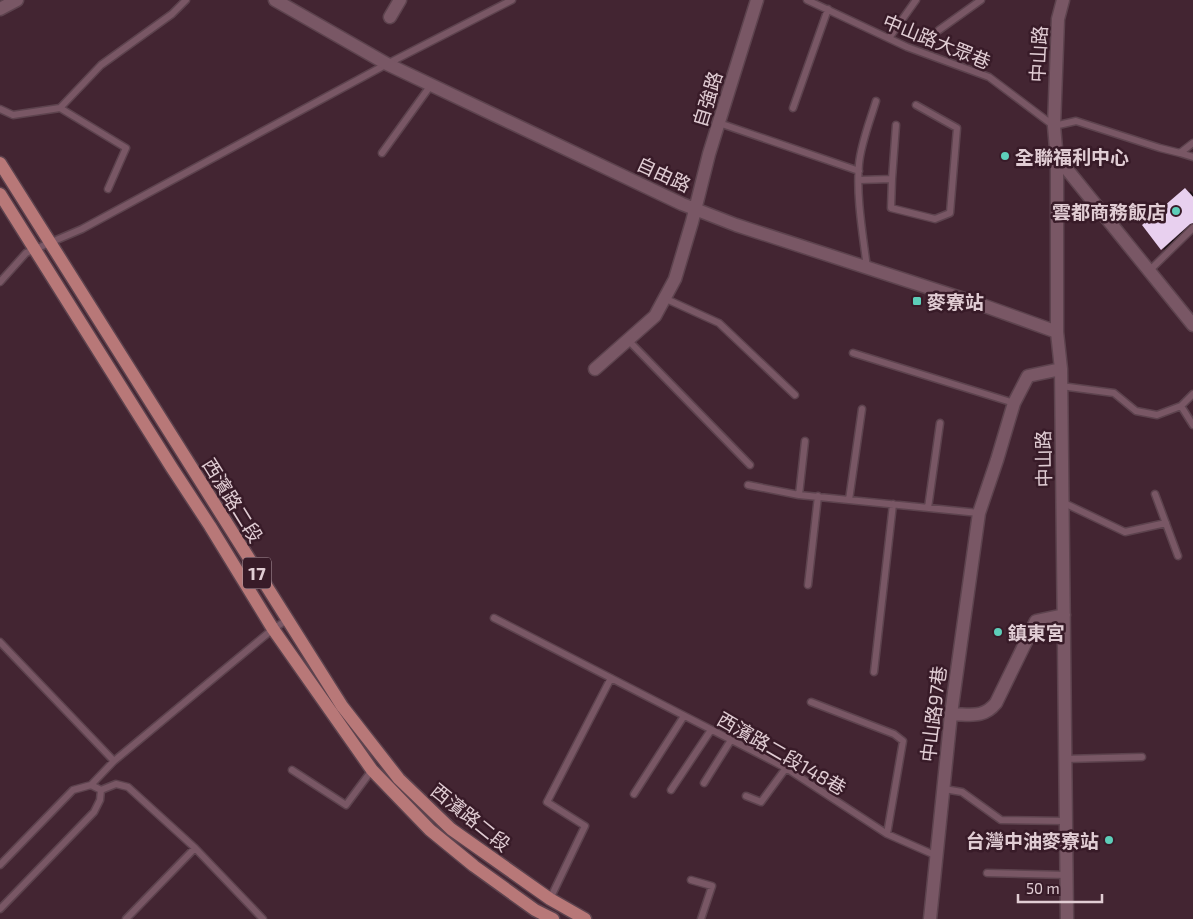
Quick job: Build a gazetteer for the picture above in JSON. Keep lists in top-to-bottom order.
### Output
{
  "streets": {
    "main road": ["西濱路二段", "17"],
    "street": [
      "中山路",
      "自強路",
      "自由路",
      "中山路97巷"
    ],
    "lane": ["中山路大眾巷", "西濱路二段148巷"]
  },
  "crossings": [
    ["中山路大眾巷", "中山路"],
    ["中山路", "自由路"],
    ["中山路", "中山路97巷"],
    ["自強路", "自由路"],
    ["中山路97巷", "西濱路二段148巷"]
  ],
  "places": {
    "other": [
      "全聯福利中心",
      "雲都商務飯店",
      "鎮東宮",
      "台灣中油麥寮站"
    ],
    "transit": ["麥寮站"]
  },
  "scale_bar": "50 m"
}
